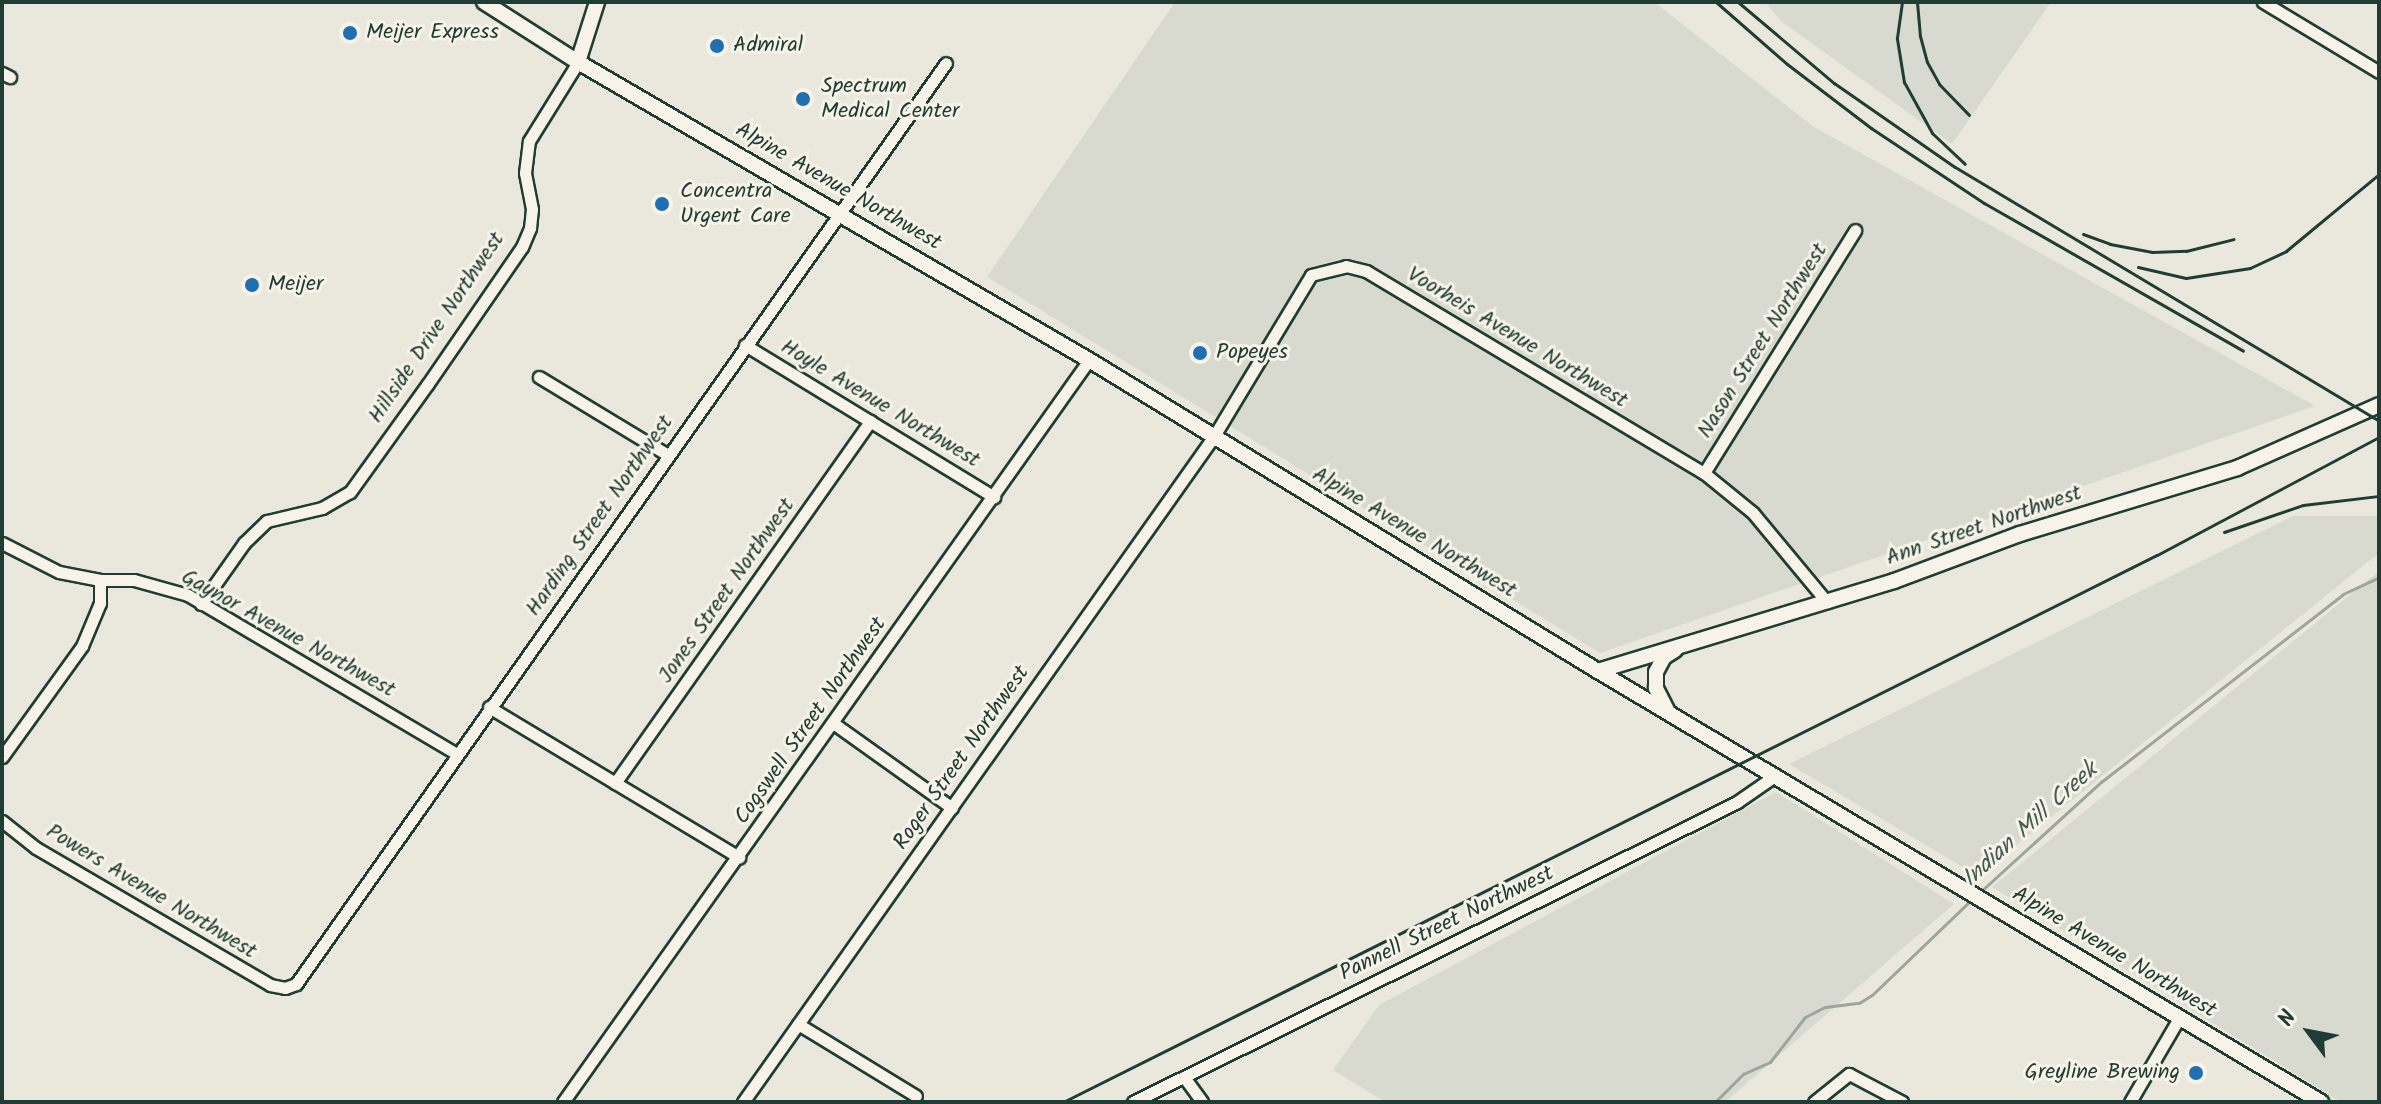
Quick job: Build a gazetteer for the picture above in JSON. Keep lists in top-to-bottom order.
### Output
{
  "streets": {
    "main road": ["Alpine Avenue Northwest", "Hillside Drive Northwest", "Ann Street Northwest"],
    "street": [
      "Voorheis Avenue Northwest",
      "Nason Street Northwest",
      "Hoyle Avenue Northwest",
      "Harding Street Northwest",
      "Jones Street Northwest",
      "Gaynor Avenue Northwest",
      "Cogswell Street Northwest",
      "Roger Street Northwest",
      "Powers Avenue Northwest",
      "Pannell Street Northwest"
    ]
  },
  "crossings": [
    ["Alpine Avenue Northwest", "Hillside Drive Northwest"],
    ["Alpine Avenue Northwest", "Voorheis Avenue Northwest"],
    ["Alpine Avenue Northwest", "Harding Street Northwest"],
    ["Alpine Avenue Northwest", "Ann Street Northwest"],
    ["Alpine Avenue Northwest", "Cogswell Street Northwest"],
    ["Alpine Avenue Northwest", "Roger Street Northwest"],
    ["Alpine Avenue Northwest", "Pannell Street Northwest"],
    ["Hillside Drive Northwest", "Gaynor Avenue Northwest"],
    ["Voorheis Avenue Northwest", "Nason Street Northwest"],
    ["Voorheis Avenue Northwest", "Ann Street Northwest"],
    ["Voorheis Avenue Northwest", "Roger Street Northwest"],
    ["Hoyle Avenue Northwest", "Harding Street Northwest"],
    ["Hoyle Avenue Northwest", "Jones Street Northwest"],
    ["Hoyle Avenue Northwest", "Cogswell Street Northwest"],
    ["Harding Street Northwest", "Gaynor Avenue Northwest"],
    ["Harding Street Northwest", "Powers Avenue Northwest"]
  ],
  "water": ["Indian Mill Creek"],
  "places": [
    "Meijer Express",
    "Admiral",
    "Spectrum Medical Center",
    "Concentra Urgent Care",
    "Meijer",
    "Popeyes",
    "Greyline Brewing"
  ],
  "north": "top left"
}
